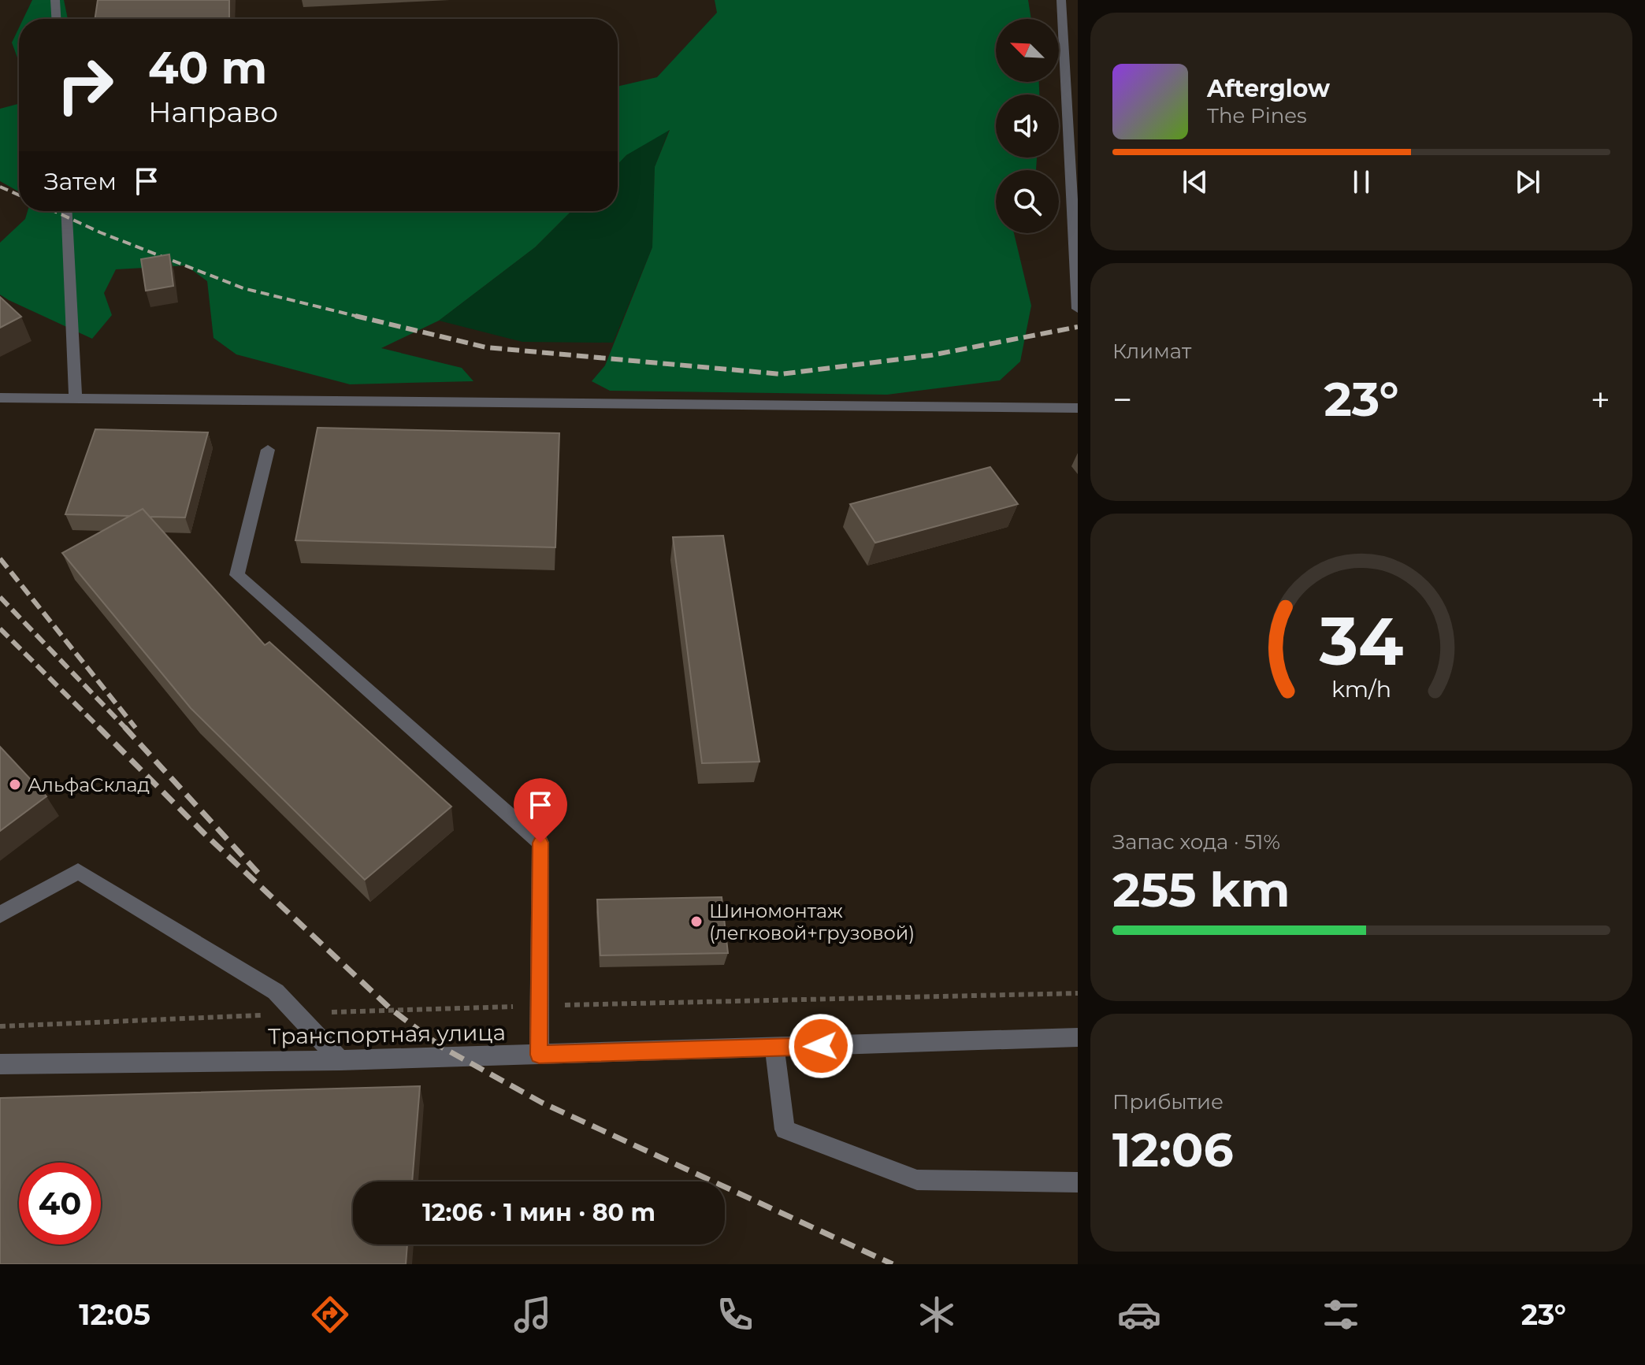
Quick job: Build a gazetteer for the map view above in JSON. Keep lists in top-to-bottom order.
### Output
{
  "streets": {
    "street": ["Транспортная улица"]
  },
  "places": ["АльфаСклад", "Шиномонтаж (легковой+грузовой)"],
  "north": "top left",
  "page": {
    "turn": ["40 m", "Направо"],
    "song": ["Afterglow", "The Pines"],
    "then": "Затем",
    "tile": [
      "Климат",
      ["Запас хода · 51%", "255 km"],
      ["Прибытие", "12:06"]
    ],
    "heat": ["−", "23°", "+"],
    "limit": "40",
    "trip": "12:06 · 1 мин · 80 m",
    "tabs": ["12:05", "23°"],
    "gauge": ["34", "km/h"]
  }
}
